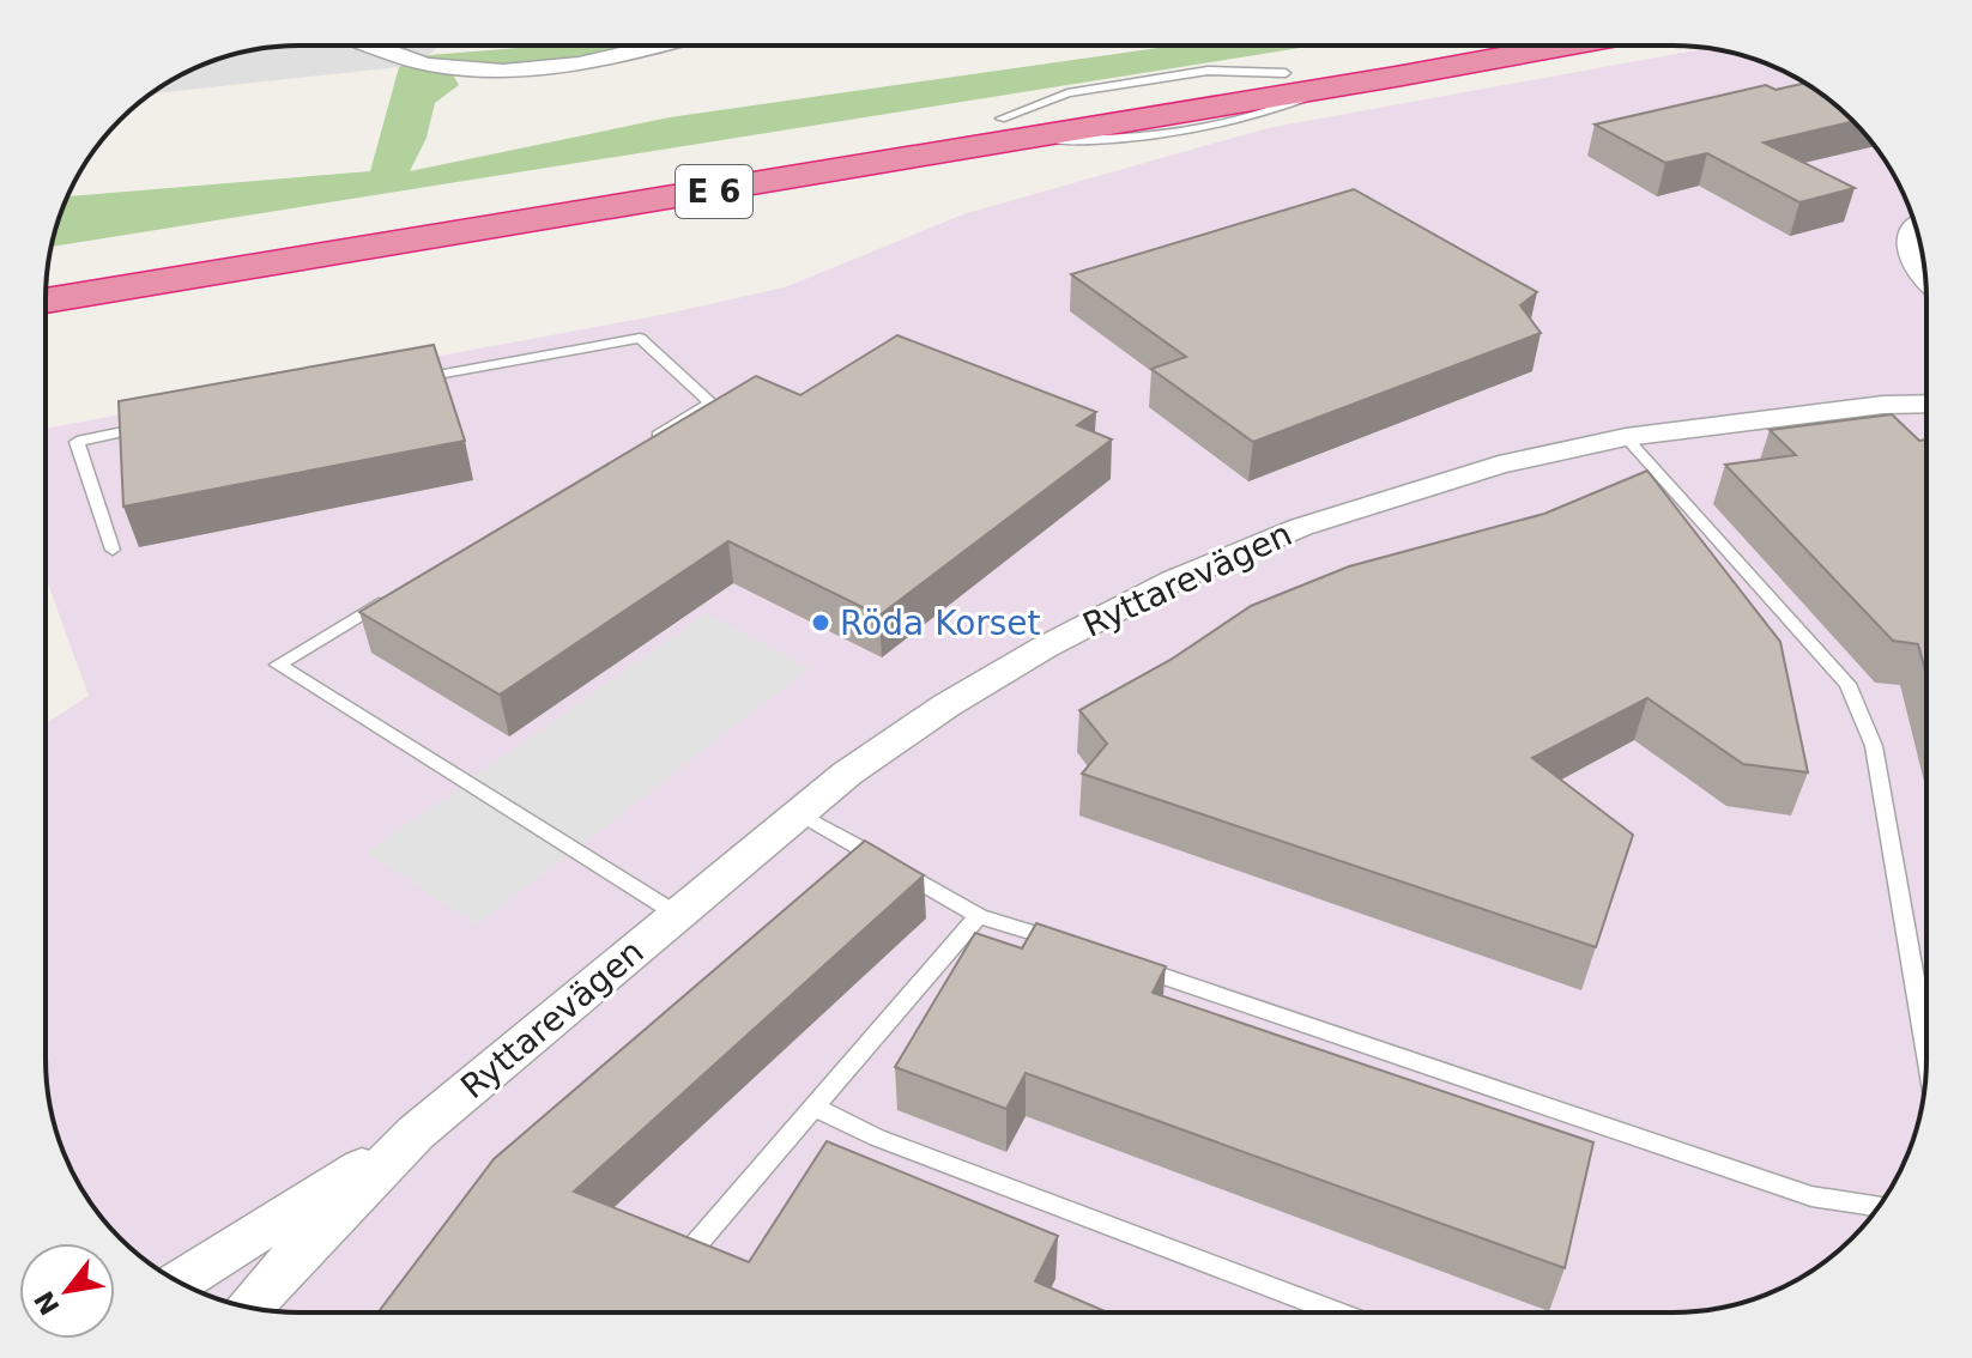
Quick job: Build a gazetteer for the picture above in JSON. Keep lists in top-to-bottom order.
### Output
{
  "streets": {
    "highway": ["E 6"],
    "street": ["Ryttarevägen"]
  },
  "places": ["Röda Korset"],
  "north": "bottom left"
}
